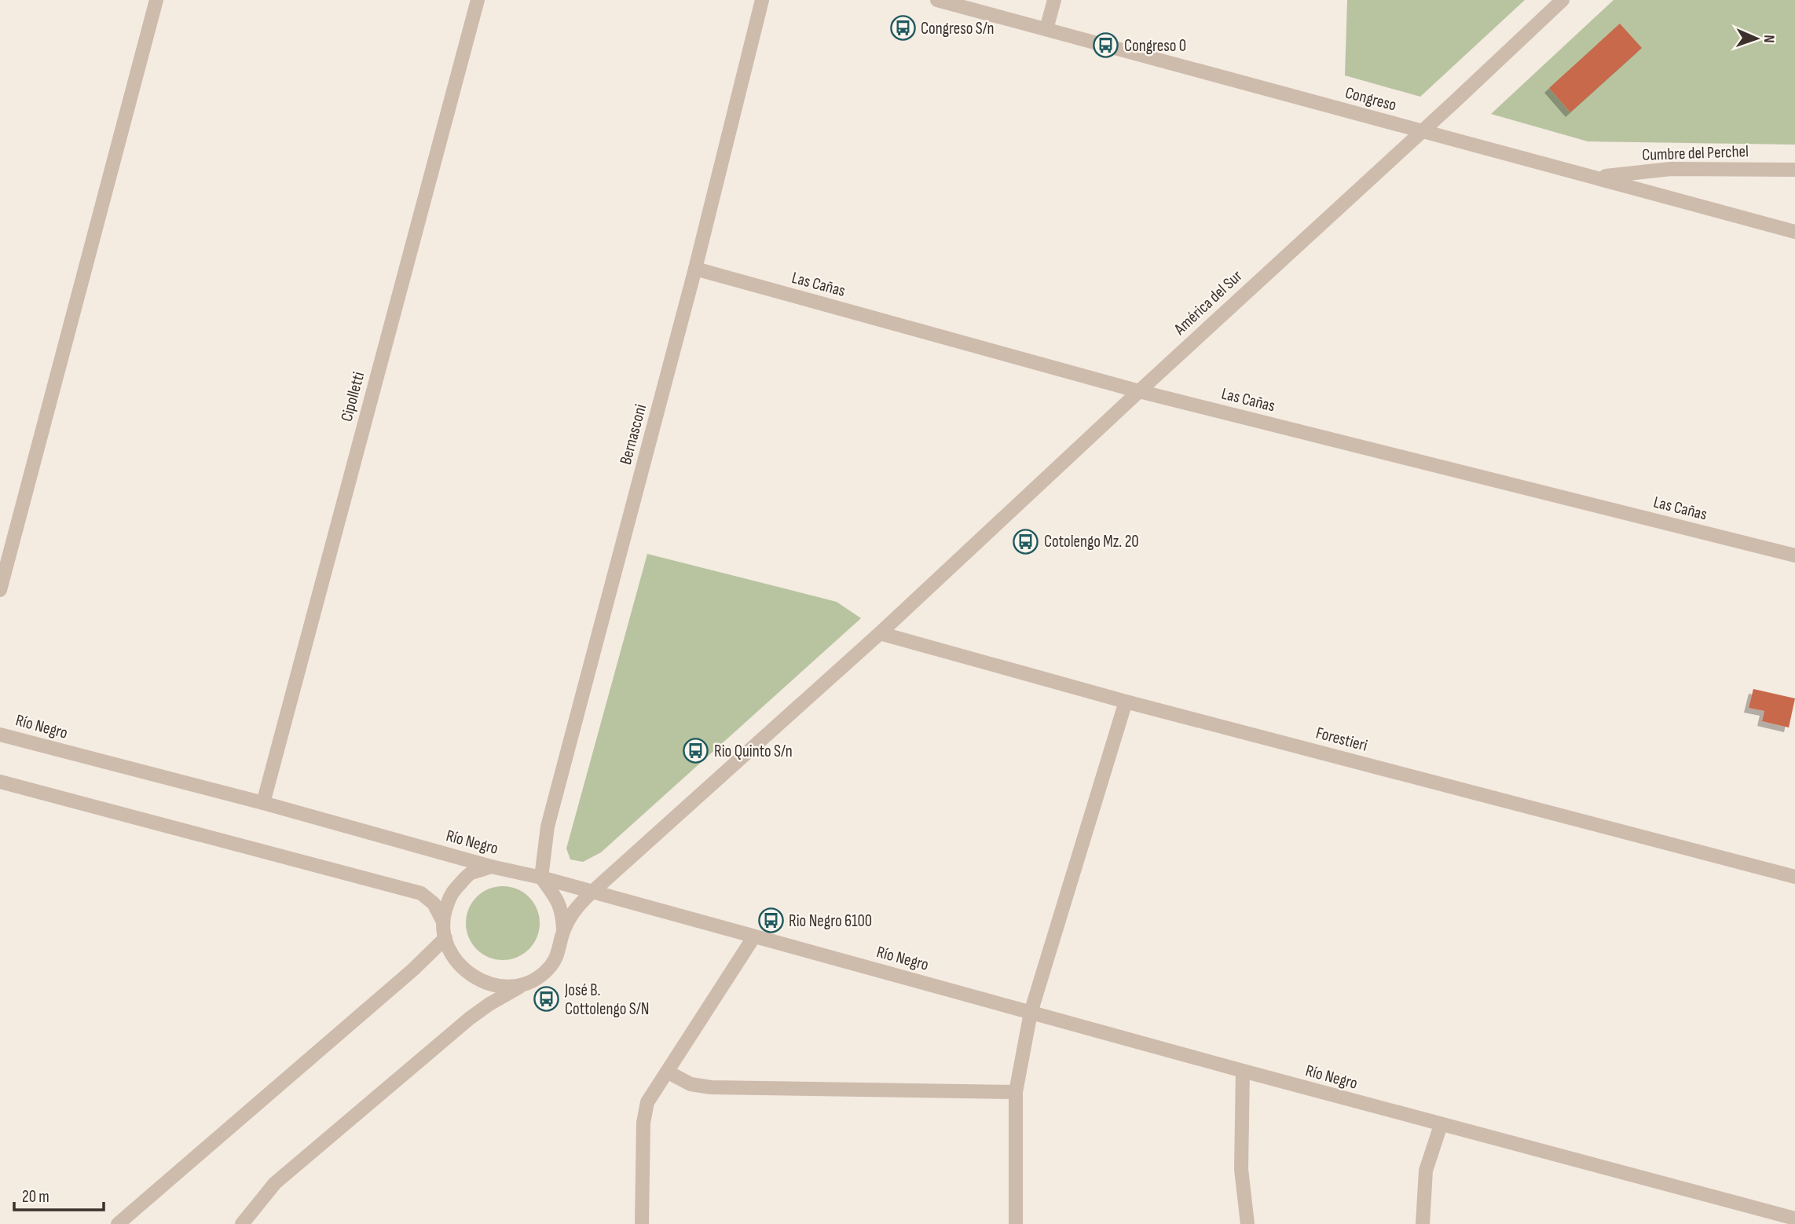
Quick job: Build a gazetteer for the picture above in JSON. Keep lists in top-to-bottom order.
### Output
{
  "streets": {
    "street": [
      "Congreso",
      "Cumbre del Perchel",
      "Las Cañas",
      "América del Sur",
      "Cipolletti",
      "Bernasconi",
      "Río Negro",
      "Forestieri"
    ]
  },
  "crossings": [
    ["Congreso", "Cumbre del Perchel"],
    ["Congreso", "América del Sur"],
    ["Las Cañas", "América del Sur"],
    ["Las Cañas", "Bernasconi"],
    ["América del Sur", "Bernasconi"],
    ["América del Sur", "Río Negro"],
    ["América del Sur", "Forestieri"],
    ["Cipolletti", "Río Negro"],
    ["Bernasconi", "Río Negro"]
  ],
  "places": {
    "bus stop": [
      "Congreso S/n",
      "Congreso 0",
      "Cotolengo Mz. 20",
      "Rio Quinto S/n",
      "Rio Negro 6100",
      "José B. Cottolengo S/N"
    ]
  },
  "scale_bar": "20 m",
  "north": "right"
}
